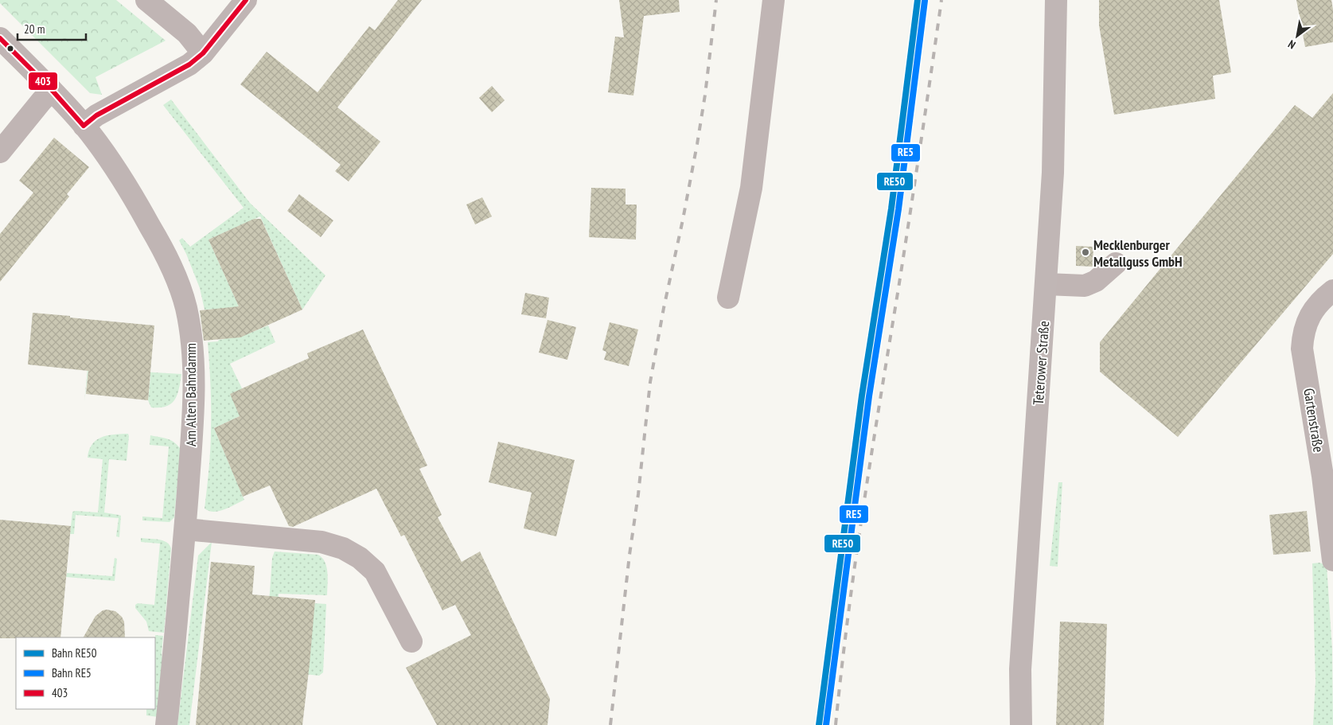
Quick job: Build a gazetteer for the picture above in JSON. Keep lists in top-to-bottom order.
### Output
{
  "streets": {
    "main road": ["Teterower Straße"],
    "street": ["Am Alten Bahndamm", "Gartenstraße"]
  },
  "places": ["Mecklenburger Metallguss GmbH"],
  "lines": ["rail line RE50", "transit line 403", "rail line RE5"],
  "legend": ["Bahn RE50", "Bahn RE5", "403"],
  "scale_bar": "20 m",
  "north": "bottom left"
}
